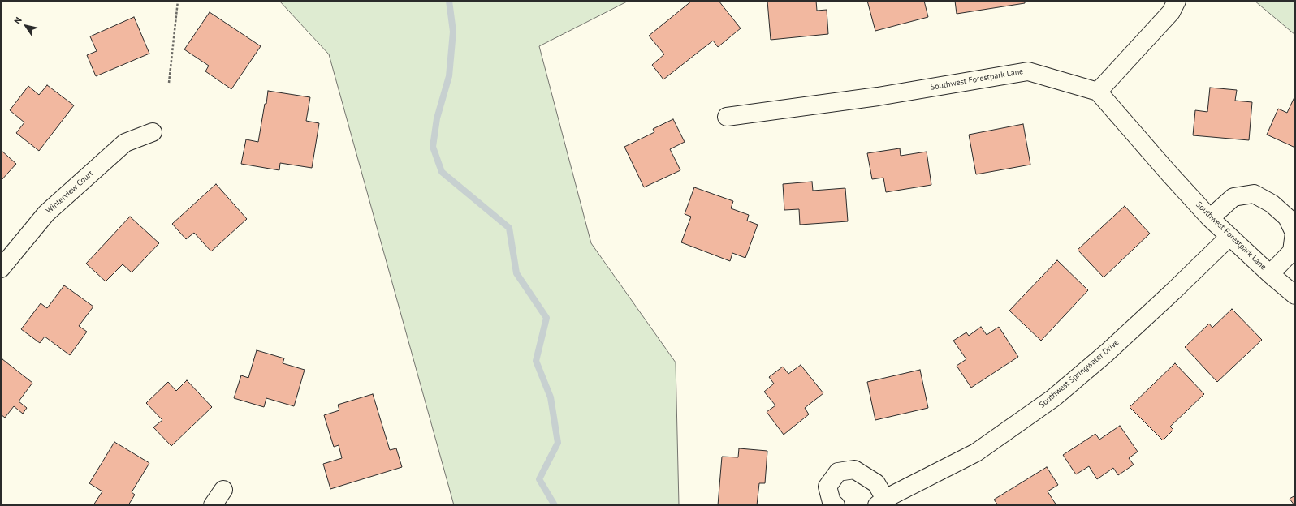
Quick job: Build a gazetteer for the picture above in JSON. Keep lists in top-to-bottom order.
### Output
{
  "streets": {
    "street": ["Southwest Forestpark Lane", "Winterview Court", "Southwest Springwater Drive"]
  },
  "crossings": [
    ["Southwest Forestpark Lane", "Southwest Springwater Drive"]
  ],
  "north": "top left"
}
